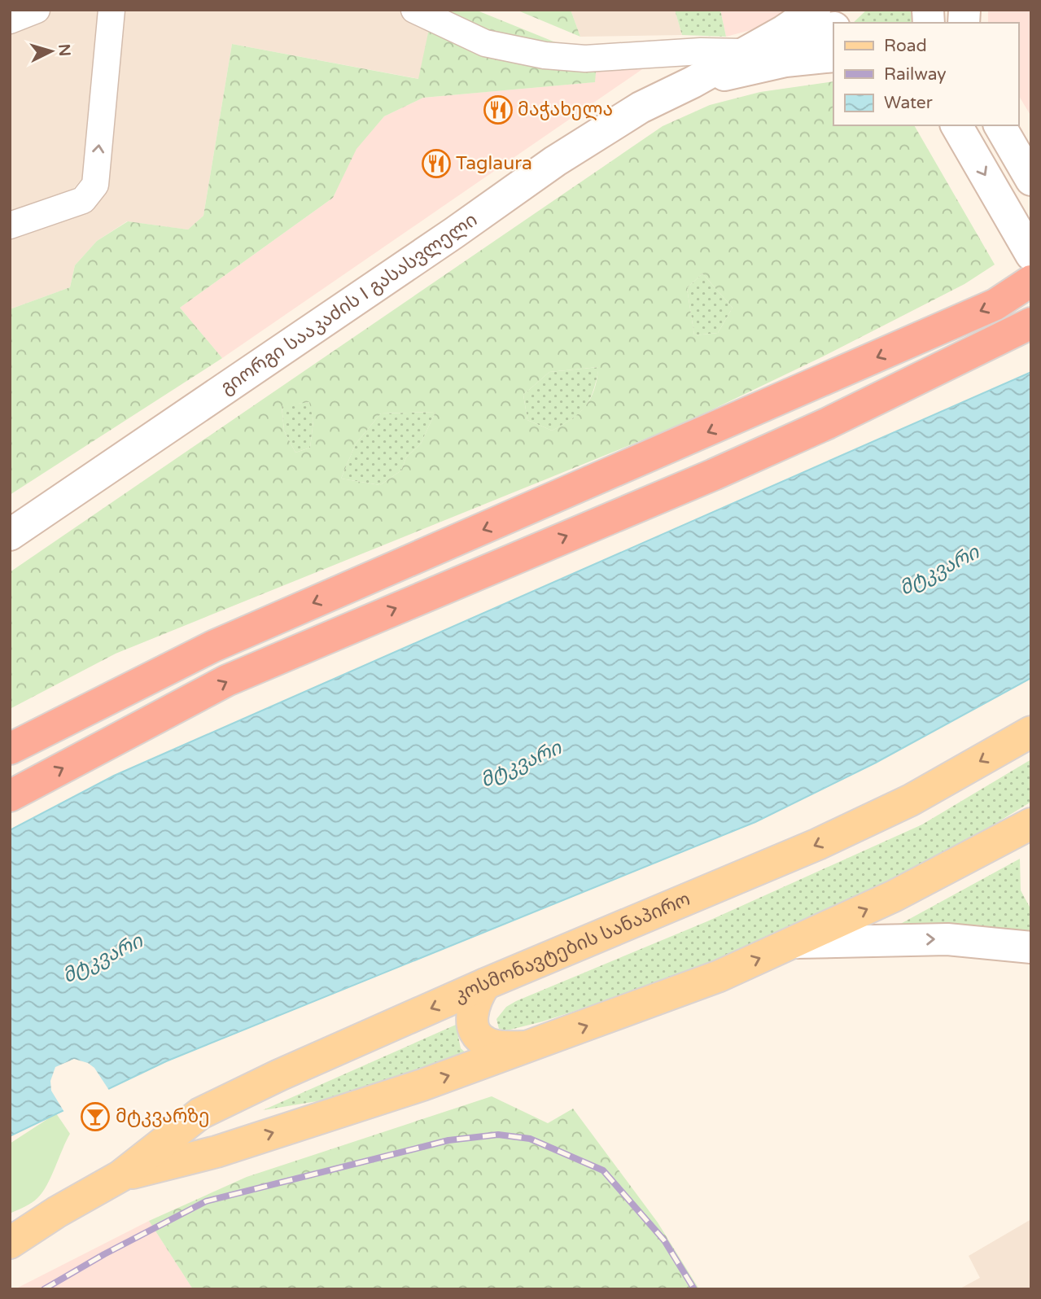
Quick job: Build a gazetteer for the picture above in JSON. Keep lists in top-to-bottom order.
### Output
{
  "streets": {
    "main road": ["გიორგი სააკაძის I გასასვლელი", "კოსმონავტების სანაპირო"]
  },
  "water": ["მტკვარი"],
  "places": {
    "restaurant": ["მაჭახელა", "Taglaura"],
    "bar": ["მტკვარზე"]
  },
  "legend": ["Road", "Railway", "Water"],
  "north": "right"
}
